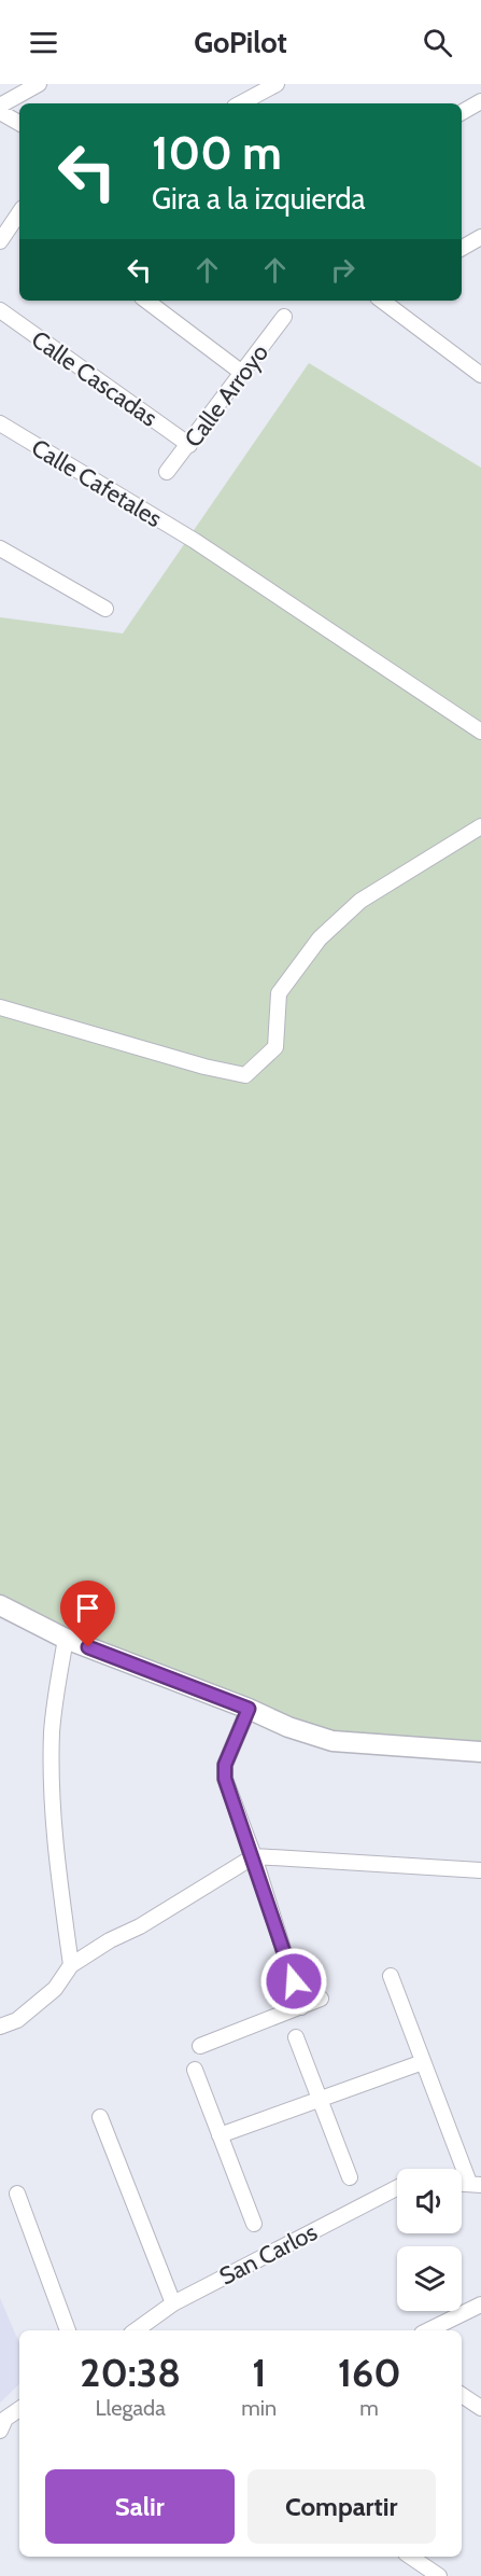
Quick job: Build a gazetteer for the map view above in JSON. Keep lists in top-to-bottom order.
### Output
{
  "streets": {
    "street": [
      "Calle Cascadas",
      "Calle Arroyo",
      "Calle Cafetales",
      "San Carlos"
    ]
  },
  "crossings": [
    ["Calle Cascadas", "Calle Arroyo"]
  ],
  "page": {
    "header": "GoPilot",
    "turn": ["100 m", "Gira a la izquierda"],
    "eta": [
      "20:38",
      "Llegada",
      "1",
      "min",
      "160",
      "m"
    ],
    "buttons": ["Salir", "Compartir"]
  }
}
